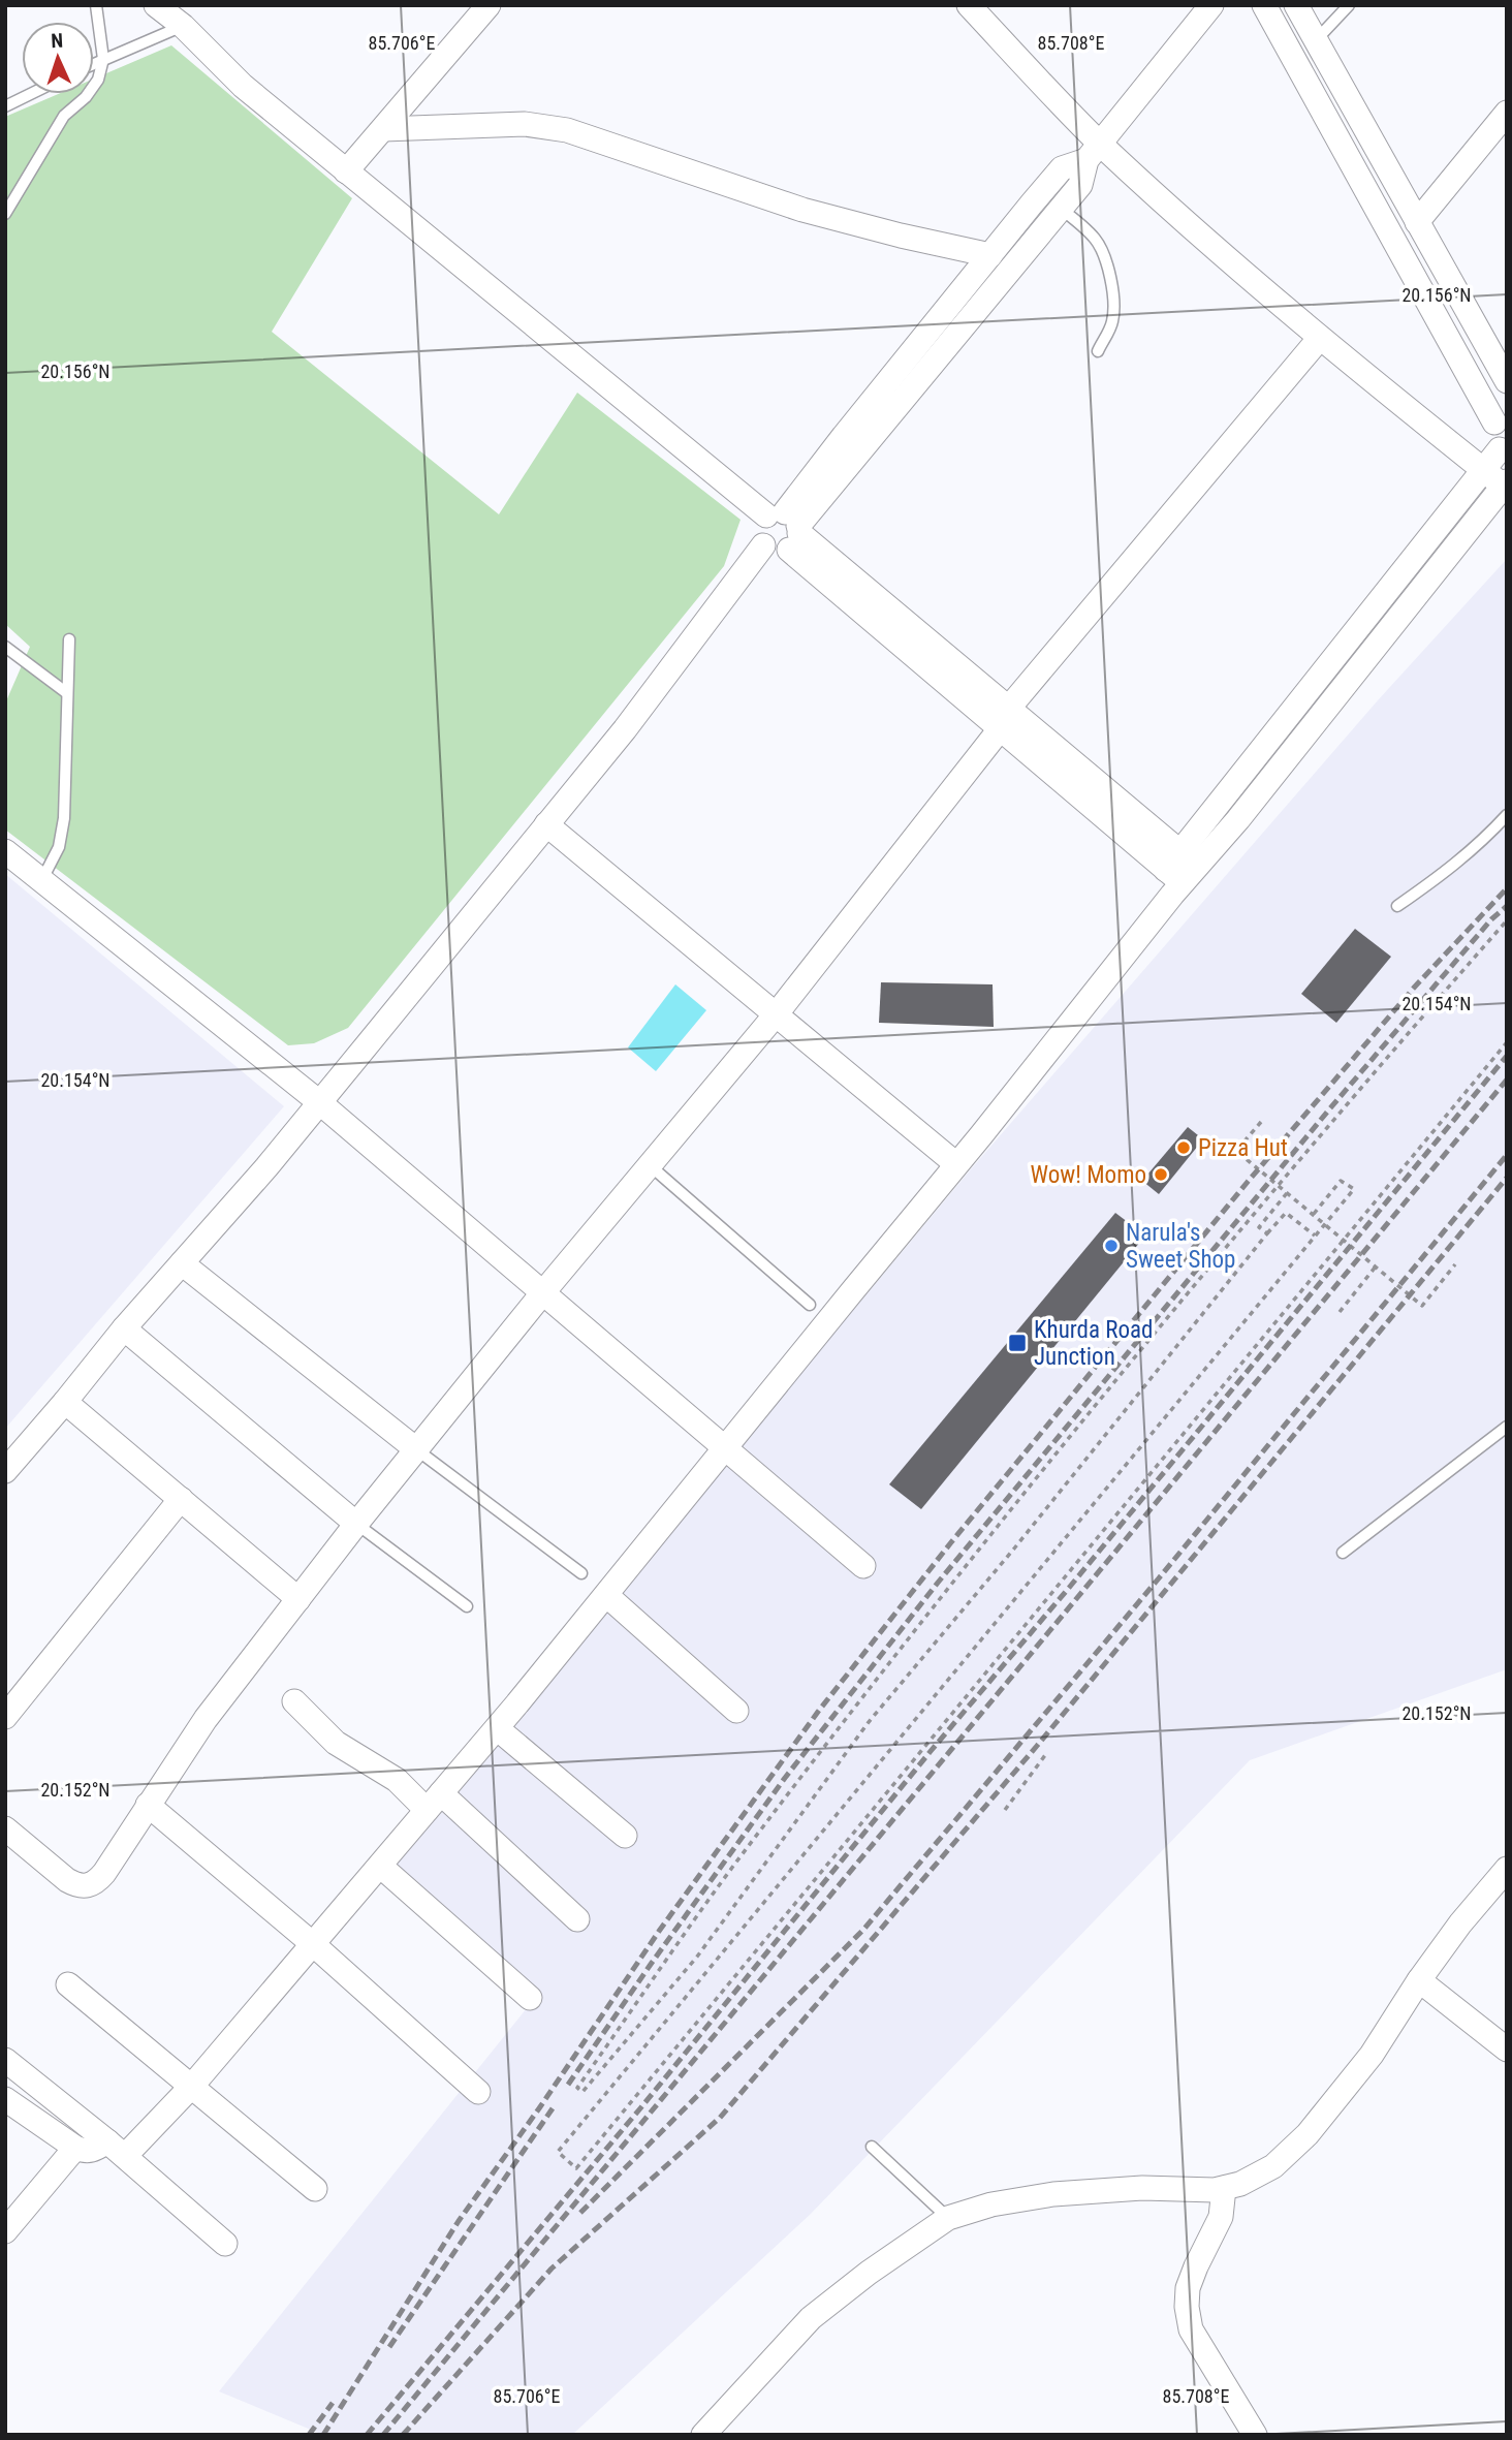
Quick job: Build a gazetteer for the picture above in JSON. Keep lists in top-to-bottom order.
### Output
{
  "places": {
    "other": ["Pizza Hut", "Wow! Momo", "Narula's Sweet Shop"],
    "transit": ["Khurda Road Junction"]
  },
  "north": "top",
  "coordinates": [
    "85.706°E",
    "85.708°E",
    "20.156°N",
    "20.154°N",
    "20.152°N"
  ]
}
